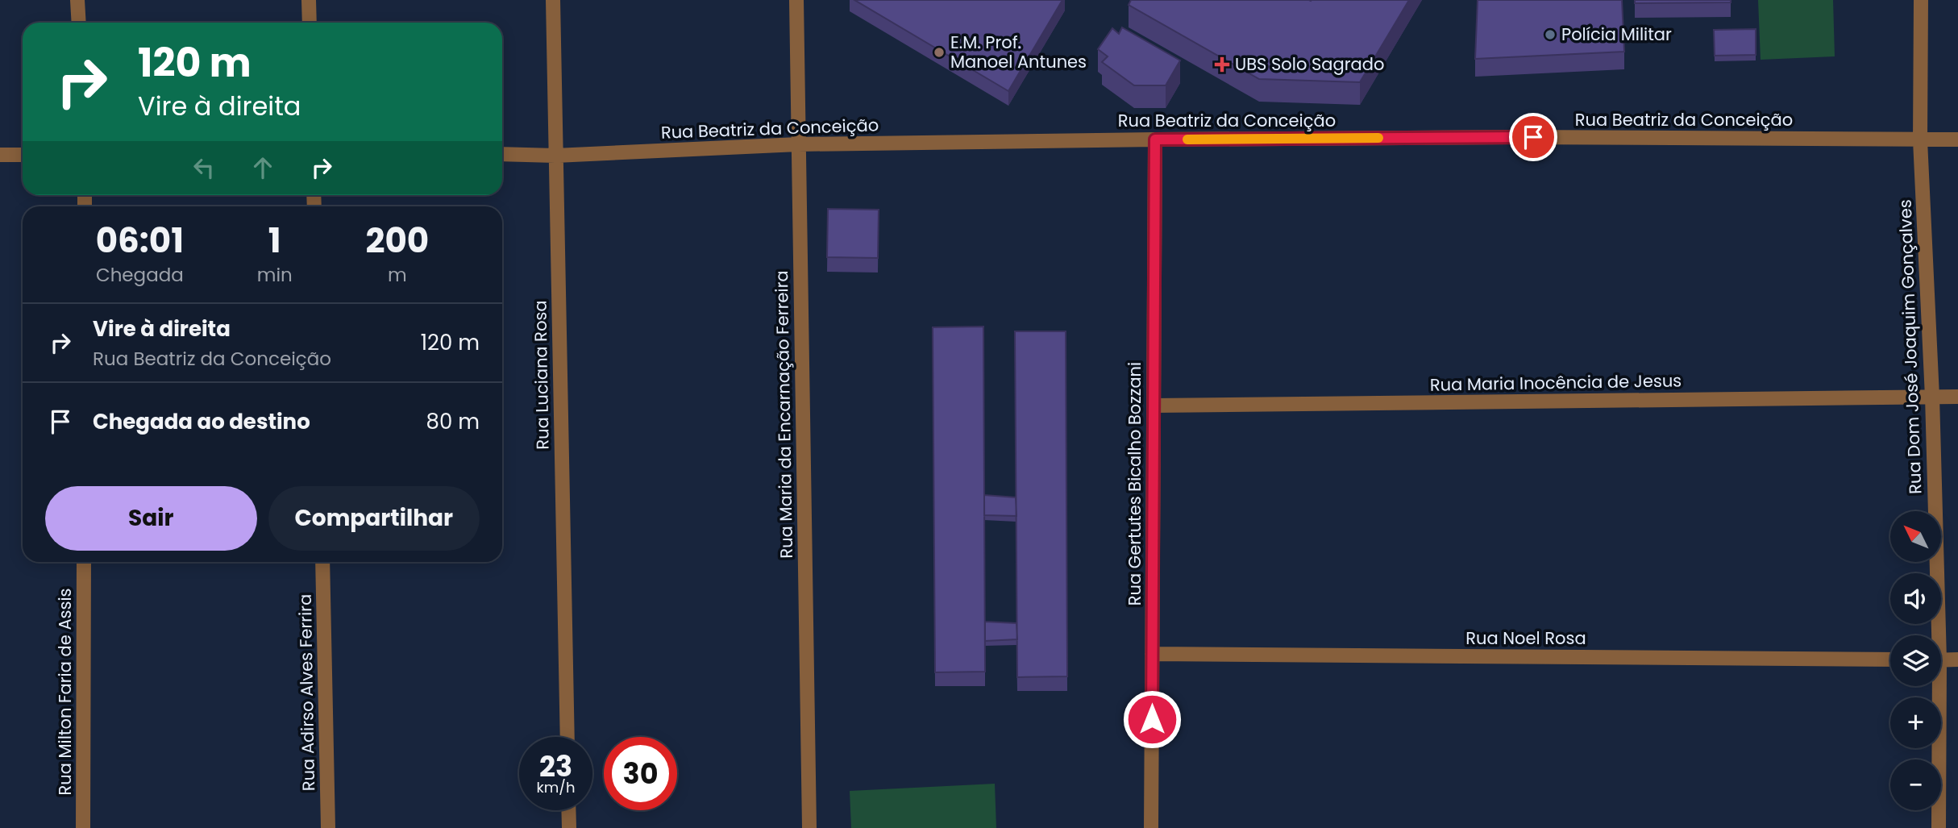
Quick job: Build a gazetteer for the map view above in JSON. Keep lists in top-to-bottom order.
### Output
{
  "streets": {
    "street": [
      "Rua Beatriz da Conceição",
      "Rua Dom José Joaquim Gonçalves",
      "Rua Luciana Rosa",
      "Rua Maria Inocência de Jesus",
      "Rua Maria da Encarnação Ferreira",
      "Rua Gertutes Bicalho Bozzani",
      "Rua Noel Rosa",
      "Rua Milton Faria de Assis",
      "Rua Adirso Alves Ferrira"
    ]
  },
  "crossings": [
    ["Rua Beatriz da Conceição", "Rua Dom José Joaquim Gonçalves"],
    ["Rua Beatriz da Conceição", "Rua Luciana Rosa"],
    ["Rua Beatriz da Conceição", "Rua Maria da Encarnação Ferreira"],
    ["Rua Beatriz da Conceição", "Rua Gertutes Bicalho Bozzani"],
    ["Rua Dom José Joaquim Gonçalves", "Rua Maria Inocência de Jesus"],
    ["Rua Maria Inocência de Jesus", "Rua Gertutes Bicalho Bozzani"],
    ["Rua Gertutes Bicalho Bozzani", "Rua Noel Rosa"]
  ],
  "places": {
    "other": ["Polícia Militar", "E.M. Prof. Manoel Antunes"],
    "health": ["UBS Solo Sagrado"]
  },
  "north": "top left",
  "page": {
    "turn": ["120 m", "Vire à direita"],
    "eta": [
      "06:01",
      "Chegada",
      "1",
      "min",
      "200",
      "m"
    ],
    "list": [
      {
        "name": "Vire à direita",
        "note": "Rua Beatriz da Conceição",
        "value": "120 m"
      },
      {
        "name": "Chegada ao destino",
        "value": "80 m"
      }
    ],
    "buttons": ["Sair", "Compartilhar"],
    "map_buttons": ["+", "−"],
    "speed": "23 km/h",
    "limit": "30"
  }
}
